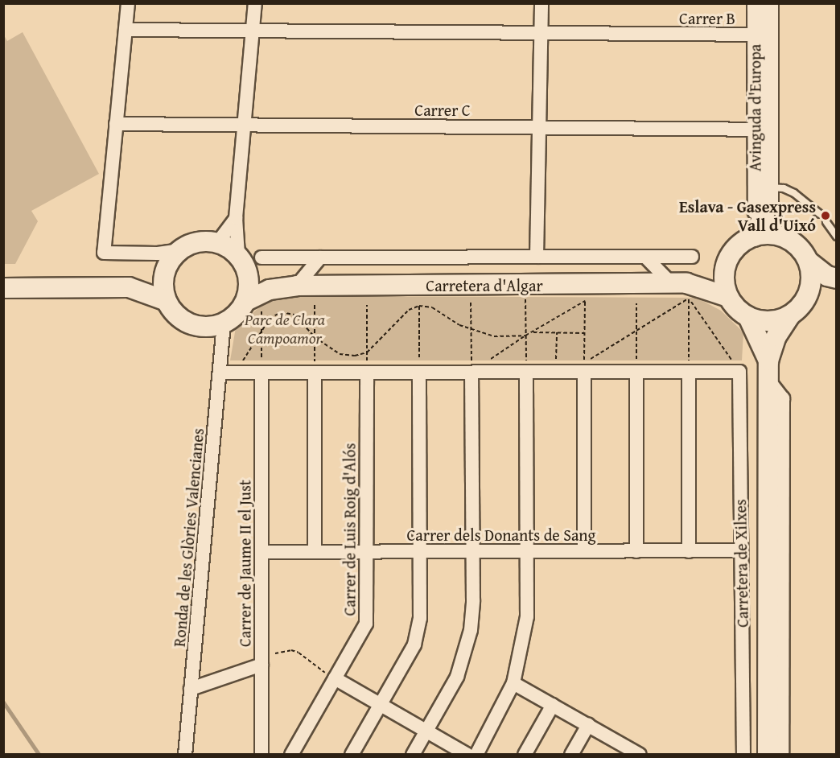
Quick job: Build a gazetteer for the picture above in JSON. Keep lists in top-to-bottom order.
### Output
{
  "streets": {
    "main road": ["Avinguda d'Europa", "Carretera d'Algar", "Carretera de Xilxes"],
    "street": [
      "Carrer B",
      "Carrer C",
      "Carrer de Luis Roig d'Alós",
      "Carrer dels Donants de Sang",
      "Ronda de les Glòries Valencianes",
      "Carrer de Jaume II el Just"
    ]
  },
  "crossings": [
    ["Carrer B", "Avinguda d'Europa"],
    ["Avinguda d'Europa", "Carrer C"],
    ["Avinguda d'Europa", "Carretera d'Algar"],
    ["Avinguda d'Europa", "Carretera de Xilxes"],
    ["Carretera d'Algar", "Ronda de les Glòries Valencianes"],
    ["Carretera d'Algar", "Carretera de Xilxes"],
    ["Carrer de Luis Roig d'Alós", "Carrer dels Donants de Sang"],
    ["Carrer dels Donants de Sang", "Carrer de Jaume II el Just"],
    ["Carrer dels Donants de Sang", "Carretera de Xilxes"]
  ],
  "parks": ["Parc de Clara Campoamor"],
  "places": ["Eslava - Gasexpress Vall d'Uixó"]
}
